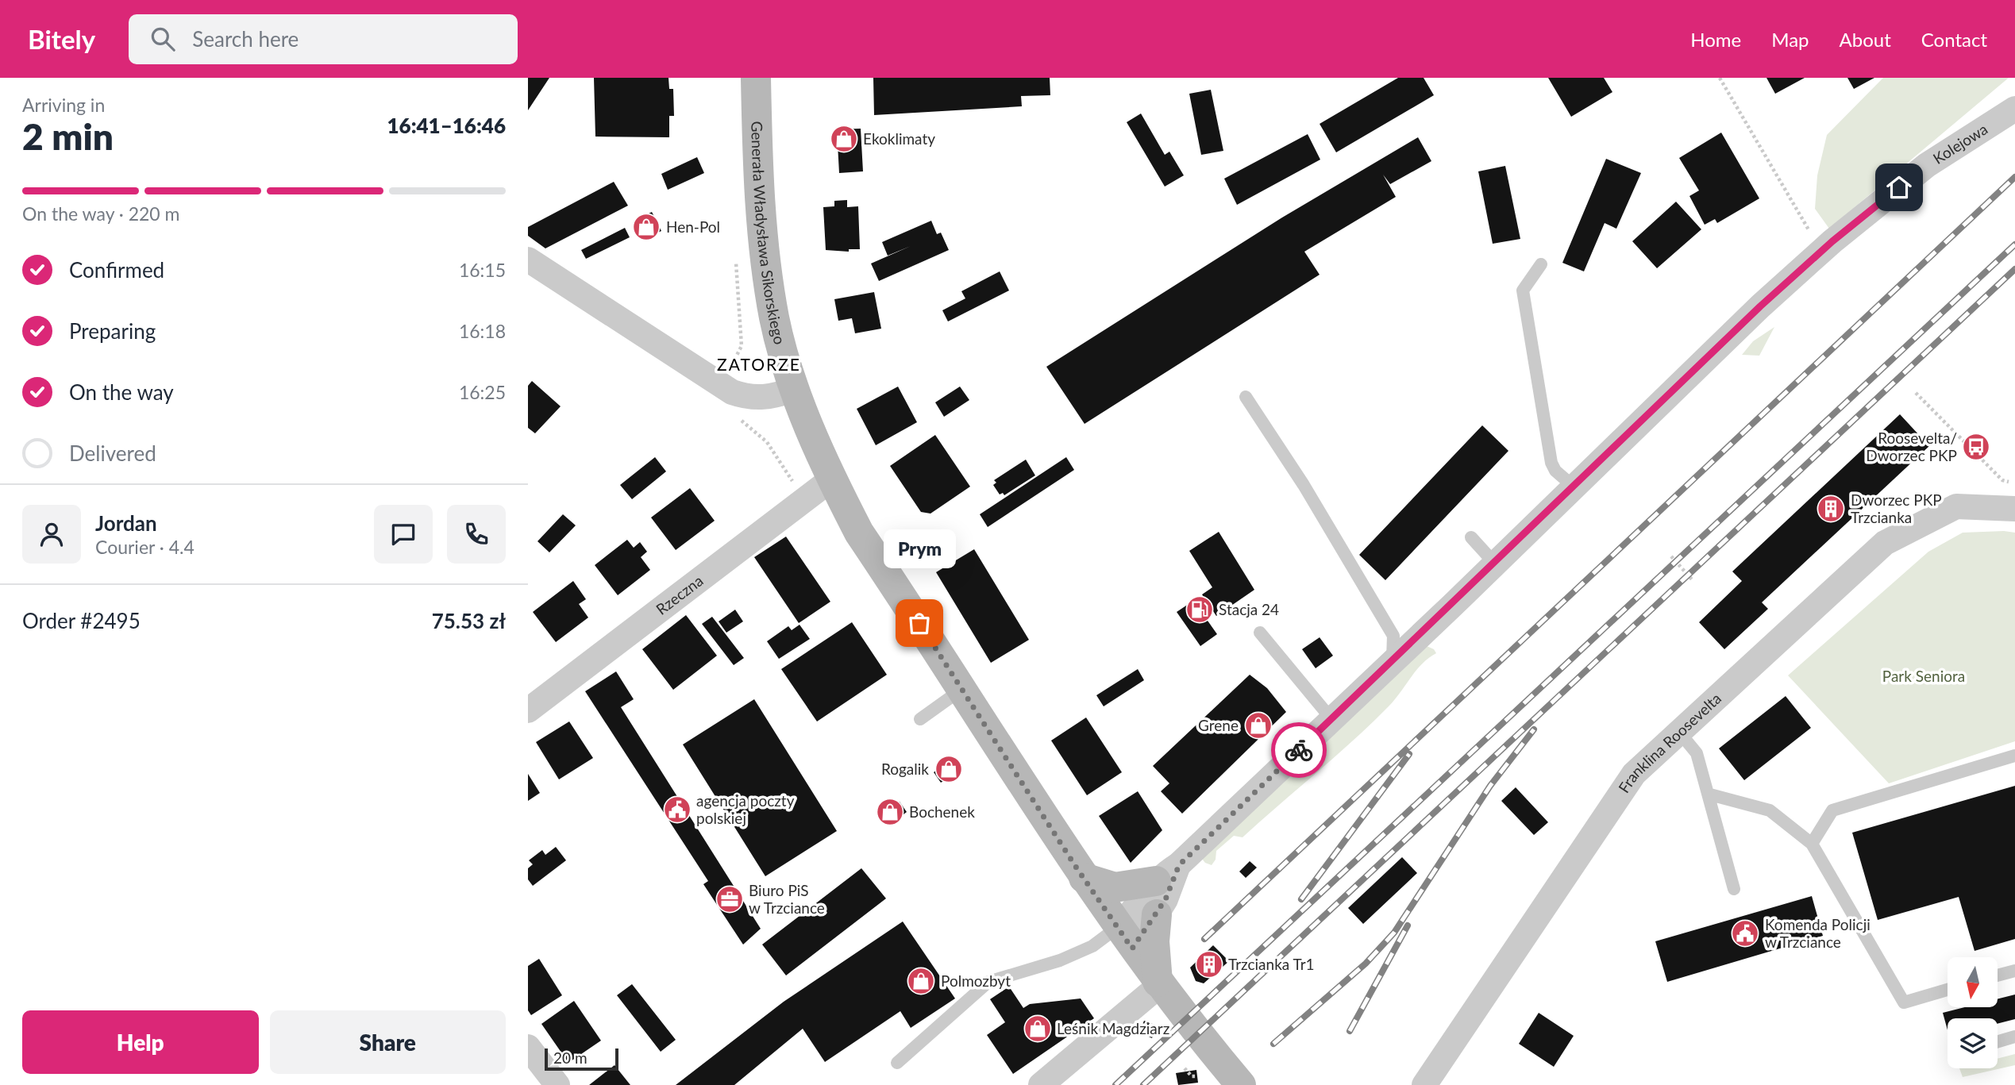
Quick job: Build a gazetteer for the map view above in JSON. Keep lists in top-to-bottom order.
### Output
{
  "streets": {
    "main road": ["Generała Władysława Sikorskiego"],
    "street": ["Kolejowa", "Rzeczna", "Franklina Roosevelta"]
  },
  "crossings": [
    ["Kolejowa", "Generała Władysława Sikorskiego"],
    ["Generała Władysława Sikorskiego", "Rzeczna"]
  ],
  "districts": ["ZATORZE"],
  "parks": ["Park Seniora"],
  "places": {
    "shop": [
      "Ekoklimaty",
      "Hen-Pol",
      "Grene",
      "Rogalik",
      "Bochenek",
      "Polmozbyt",
      "Leśnik Magdziarz"
    ],
    "bus stop": ["Roosevelta/ Dworzec PKP"],
    "building": ["Dworzec PKP Trzcianka", "Trzcianka Tr1"],
    "fuel station": ["Stacja 24"],
    "other": ["Prym"],
    "public building": ["agencja poczty polskiej", "Komenda Policji w Trzciance"],
    "office": ["Biuro PiS w Trzciance"]
  },
  "scale_bar": "20 m",
  "north": "bottom",
  "page": {
    "header": "Bitely",
    "search": "Search here",
    "nav": [
      "Home",
      "Map",
      "About",
      "Contact"
    ],
    "heading": ["2 min", "Arriving in", "16:41–16:46"],
    "panel": [
      "Jordan",
      "Courier · 4.4",
      "Order #2495",
      "75.53 zł"
    ],
    "bar": "On the way · 220 m",
    "list": [
      ["Confirmed", "16:15"],
      ["Preparing", "16:18"],
      ["On the way", "16:25"],
      "Delivered"
    ],
    "bubble": "Prym",
    "buttons": ["Help", "Share"],
    "scale": "20 m"
  }
}
